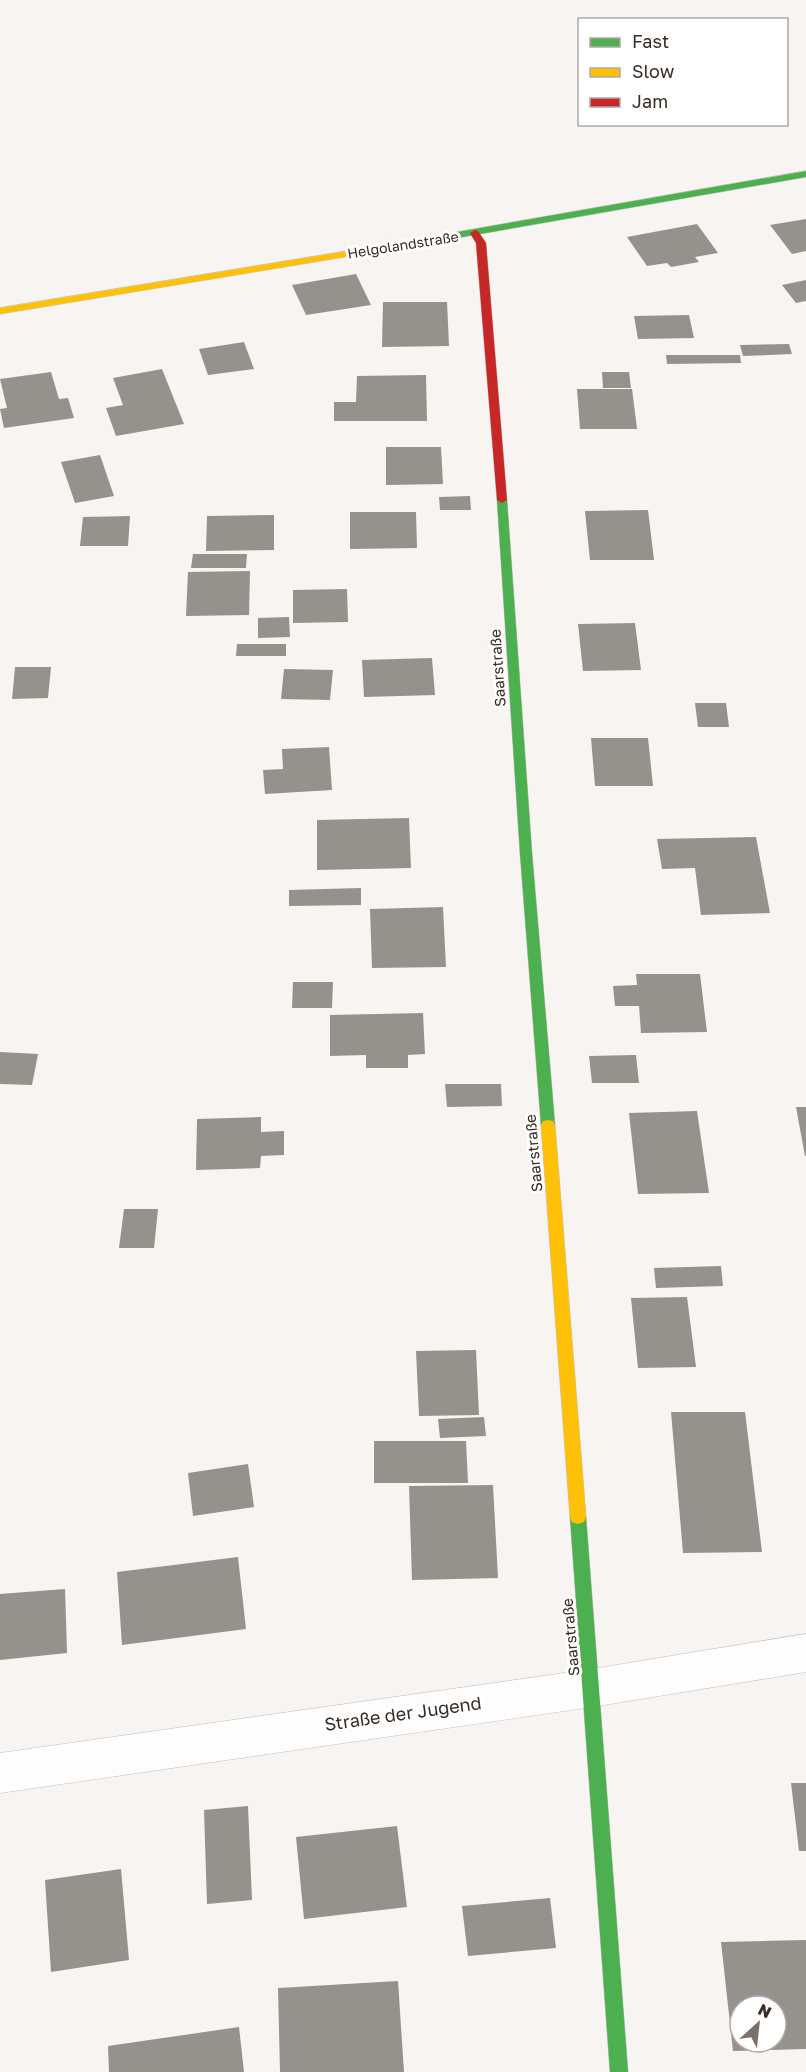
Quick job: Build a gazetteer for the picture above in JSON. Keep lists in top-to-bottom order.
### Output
{
  "streets": {
    "street": ["Helgolandstraße", "Saarstraße", "Straße der Jugend"]
  },
  "crossings": [
    ["Helgolandstraße", "Saarstraße"],
    ["Saarstraße", "Straße der Jugend"]
  ],
  "legend": ["Fast", "Slow", "Jam"],
  "north": "top right"
}
